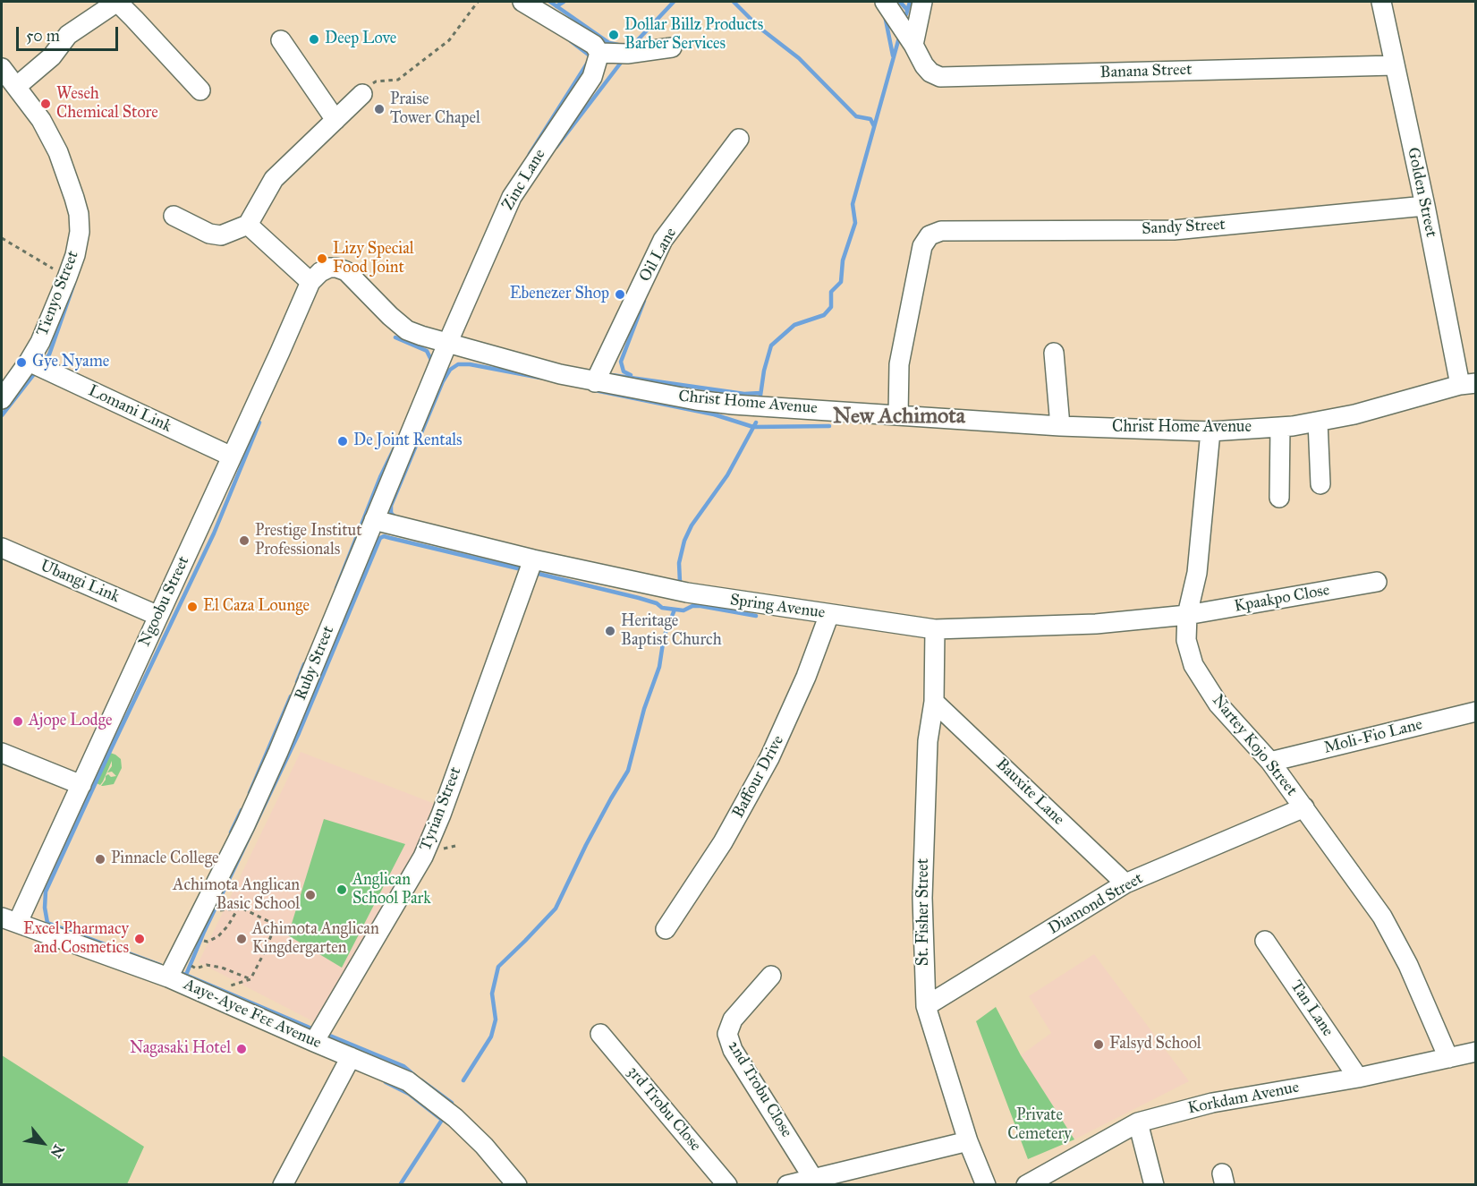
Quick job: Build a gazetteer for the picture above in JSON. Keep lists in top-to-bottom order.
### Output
{
  "streets": {
    "street": [
      "Banana Street",
      "Zinc Lane",
      "Golden Street",
      "Sandy Street",
      "Oil Lane",
      "Tienyo Street",
      "Christ Home Avenue",
      "Lomani Link",
      "Ubangi Link",
      "Kpaakpo Close",
      "Ngoobu Street",
      "Spring Avenue",
      "Ruby Street",
      "Moli-Fio Lane",
      "Nartey Kojo Street",
      "Baffour Drive",
      "Bauxite Lane",
      "Tyrian Street",
      "Diamond Street",
      "St. Fisher Street",
      "Tan Lane",
      "Aaye-Ayee Fɛɛ Avenue",
      "2nd Trobu Close",
      "Korkdam Avenue",
      "3rd Trobu Close"
    ]
  },
  "crossings": [
    ["Banana Street", "Golden Street"],
    ["Zinc Lane", "Christ Home Avenue"],
    ["Zinc Lane", "Ruby Street"],
    ["Golden Street", "Sandy Street"],
    ["Golden Street", "Christ Home Avenue"],
    ["Sandy Street", "Christ Home Avenue"],
    ["Oil Lane", "Christ Home Avenue"],
    ["Tienyo Street", "Lomani Link"],
    ["Christ Home Avenue", "Ngoobu Street"],
    ["Christ Home Avenue", "Ruby Street"],
    ["Christ Home Avenue", "Nartey Kojo Street"],
    ["Lomani Link", "Ngoobu Street"],
    ["Ubangi Link", "Ngoobu Street"],
    ["Kpaakpo Close", "Spring Avenue"],
    ["Kpaakpo Close", "Nartey Kojo Street"],
    ["Ngoobu Street", "Aaye-Ayee Fɛɛ Avenue"],
    ["Spring Avenue", "Ruby Street"],
    ["Spring Avenue", "Nartey Kojo Street"],
    ["Spring Avenue", "Baffour Drive"],
    ["Spring Avenue", "Tyrian Street"],
    ["Spring Avenue", "St. Fisher Street"],
    ["Ruby Street", "Aaye-Ayee Fɛɛ Avenue"],
    ["Moli-Fio Lane", "Nartey Kojo Street"],
    ["Nartey Kojo Street", "Diamond Street"],
    ["Nartey Kojo Street", "Korkdam Avenue"],
    ["Bauxite Lane", "Diamond Street"],
    ["Bauxite Lane", "St. Fisher Street"],
    ["Tyrian Street", "Aaye-Ayee Fɛɛ Avenue"],
    ["Diamond Street", "St. Fisher Street"],
    ["Tan Lane", "Korkdam Avenue"]
  ],
  "districts": ["New Achimota"],
  "parks": ["Private Cemetery"],
  "places": [
    "Dollar Billz Products Barber Services",
    "Deep Love",
    "Weseh Chemical Store",
    "Praise Tower Chapel",
    "Lizy Special Food Joint",
    "Ebenezer Shop",
    "Gye Nyame",
    "De Joint Rentals",
    "Prestige Institut Professionals",
    "El Caza Lounge",
    "Heritage Baptist Church",
    "Ajope Lodge",
    "Pinnacle College",
    "Anglican School Park",
    "Achimota Anglican Basic School",
    "Excel Pharmacy and Cosmetics",
    "Achimota Anglican Kingdergarten",
    "Falsyd School",
    "Nagasaki Hotel"
  ],
  "scale_bar": "50 m",
  "north": "bottom right"
}
